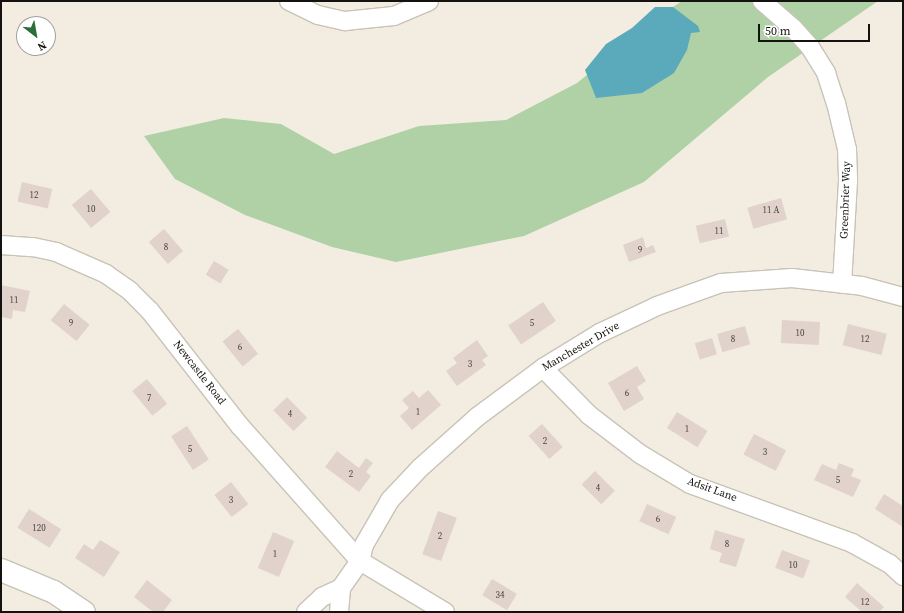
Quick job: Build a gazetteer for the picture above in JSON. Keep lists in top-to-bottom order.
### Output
{
  "streets": {
    "street": [
      "Greenbrier Way",
      "Manchester Drive",
      "Newcastle Road",
      "Adsit Lane"
    ]
  },
  "crossings": [
    ["Greenbrier Way", "Manchester Drive"],
    ["Manchester Drive", "Newcastle Road"],
    ["Manchester Drive", "Adsit Lane"]
  ],
  "house_numbers": [
    "12",
    "10",
    "11 A",
    "11",
    "8",
    "9",
    "11",
    "9",
    "5",
    "10",
    "8",
    "12",
    "6",
    "3",
    "6",
    "7",
    "1",
    "4",
    "1",
    "2",
    "5",
    "3",
    "2",
    "5",
    "4",
    "3",
    "6",
    "120",
    "2",
    "8",
    "1",
    "10",
    "34",
    "12"
  ],
  "scale_bar": "50 m",
  "north": "bottom right"
}
